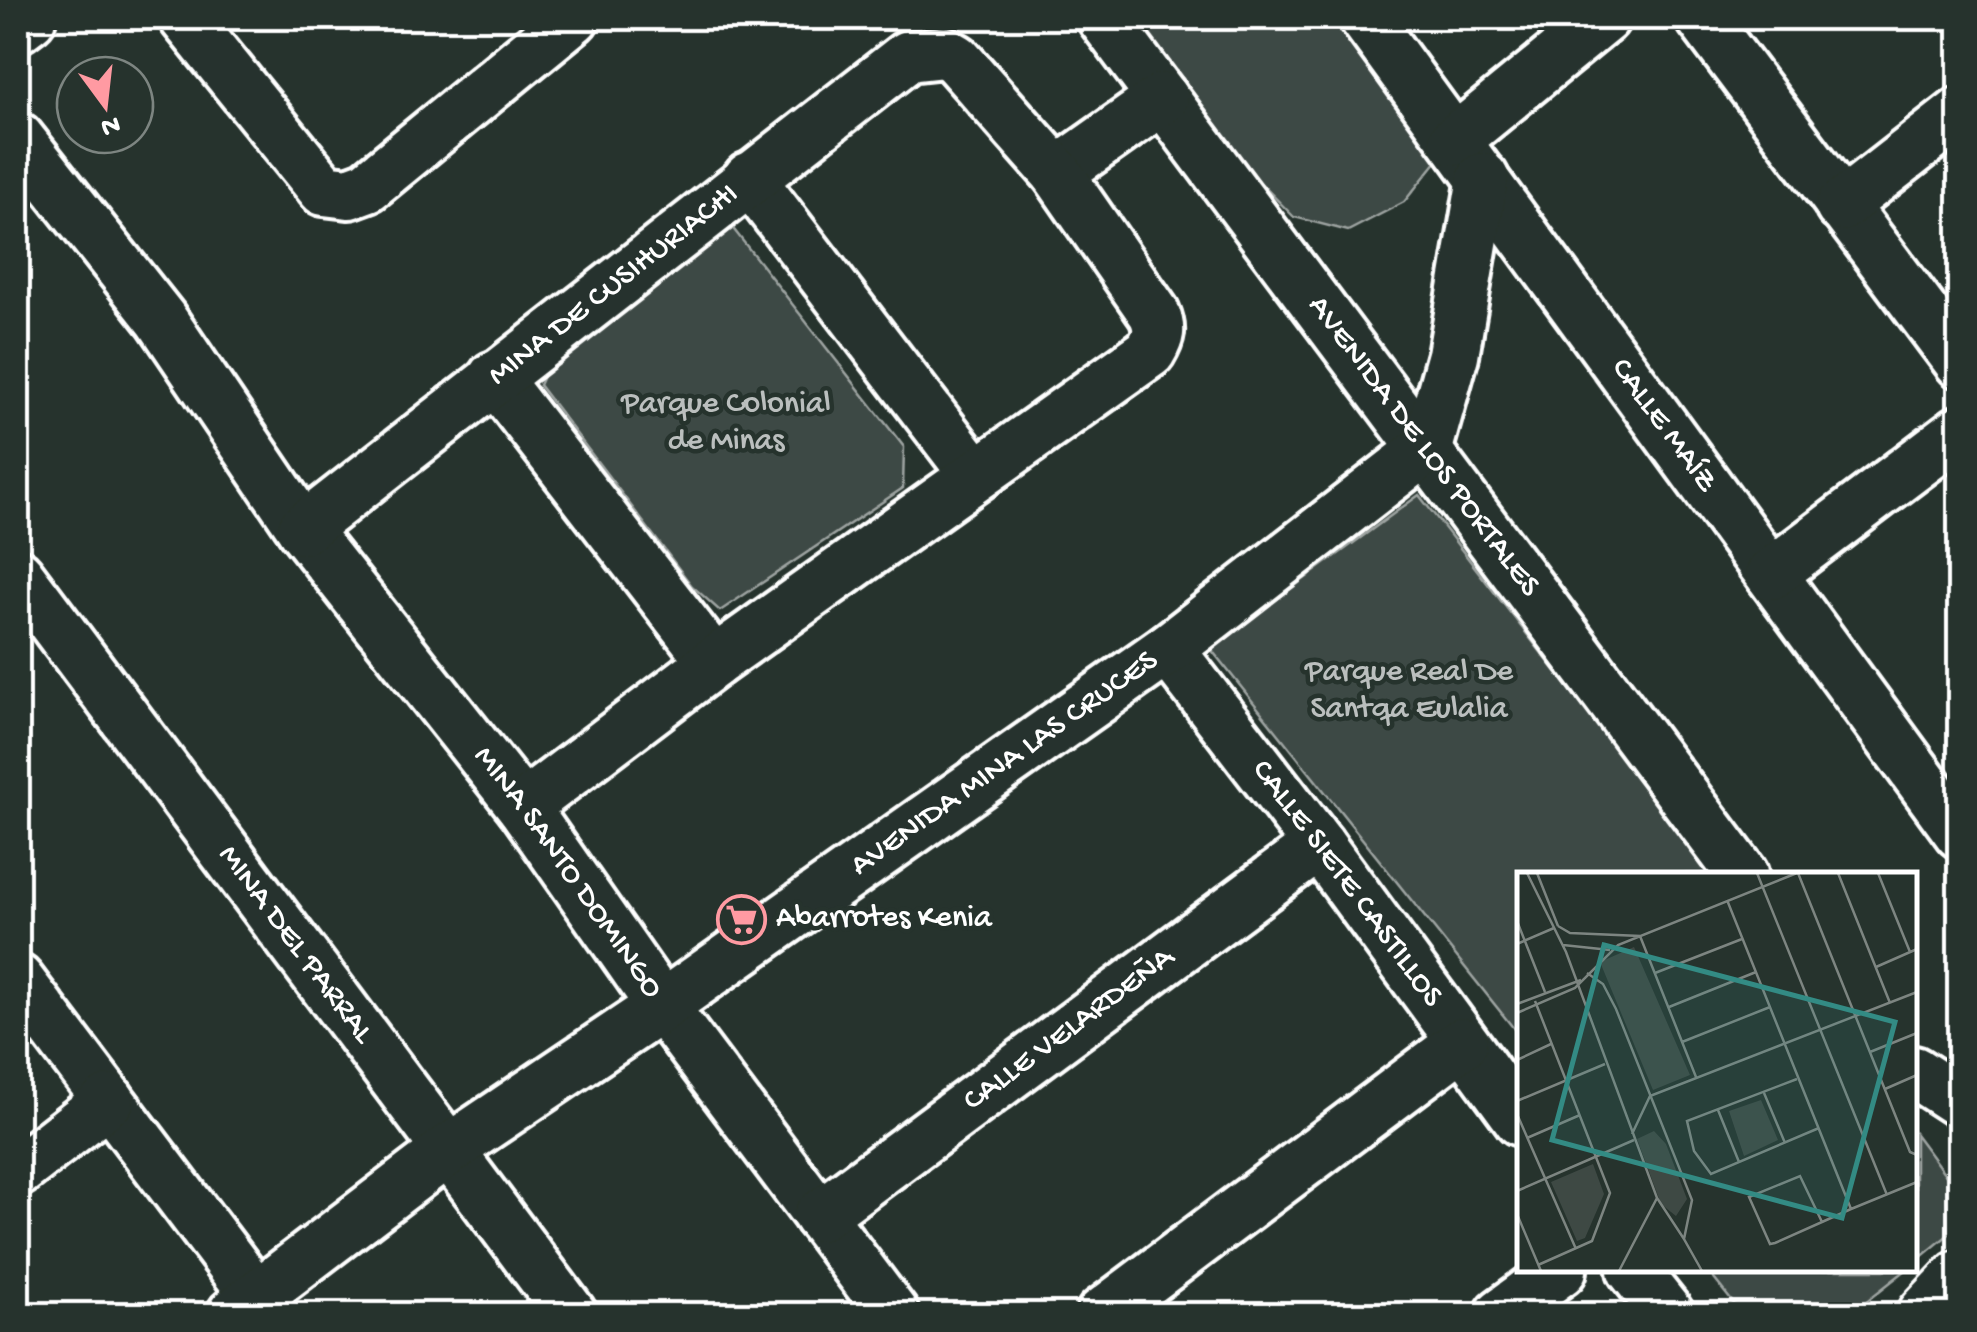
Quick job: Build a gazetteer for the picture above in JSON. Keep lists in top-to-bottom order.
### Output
{
  "streets": {
    "street": [
      "MINA DE CUSIHURIACHI",
      "CALLE MAÍZ",
      "AVENIDA DE LOS PORTALES",
      "AVENIDA MINA LAS CRUCES",
      "MINA SANTO DOMINGO",
      "CALLE SIETE CASTILLOS",
      "MINA DEL PARRAL",
      "CALLE VELARDEÑA"
    ]
  },
  "crossings": [
    ["MINA DE CUSIHURIACHI", "MINA SANTO DOMINGO"],
    ["AVENIDA DE LOS PORTALES", "AVENIDA MINA LAS CRUCES"],
    ["AVENIDA MINA LAS CRUCES", "MINA SANTO DOMINGO"],
    ["AVENIDA MINA LAS CRUCES", "CALLE SIETE CASTILLOS"],
    ["AVENIDA MINA LAS CRUCES", "MINA DEL PARRAL"],
    ["MINA SANTO DOMINGO", "CALLE VELARDEÑA"],
    ["CALLE SIETE CASTILLOS", "CALLE VELARDEÑA"]
  ],
  "parks": ["Parque Colonial de Minas", "Parque Real De Santqa Eulalia"],
  "places": {
    "supermarket": ["Abarrotes Kenia"]
  },
  "north": "bottom"
}
